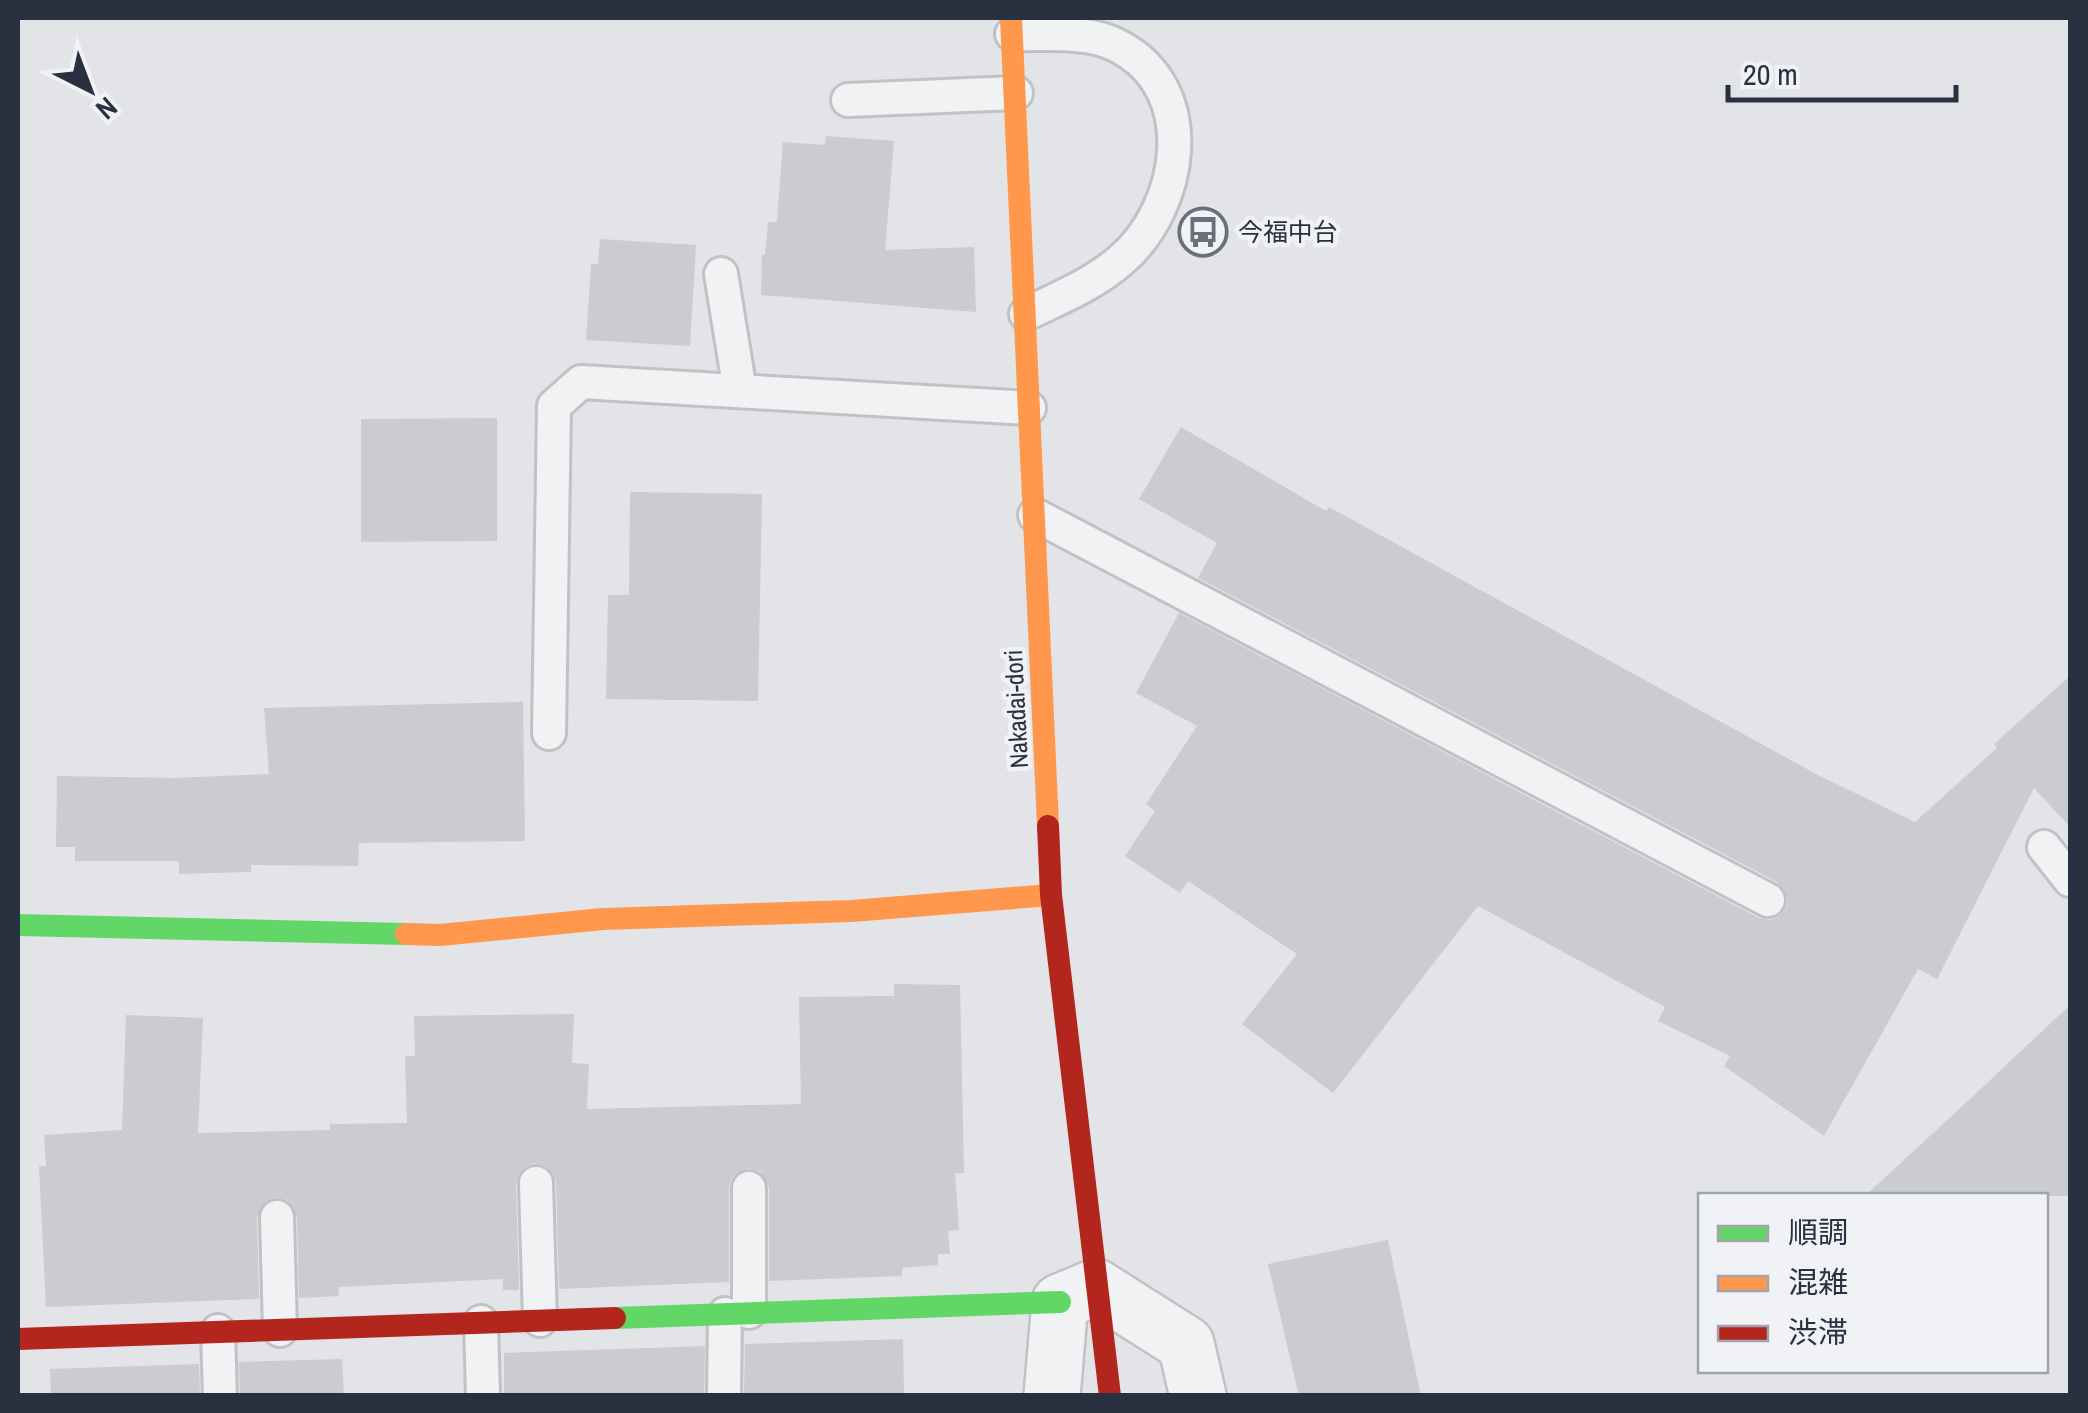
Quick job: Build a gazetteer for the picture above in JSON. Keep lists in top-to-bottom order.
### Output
{
  "streets": {
    "street": ["Nakadai-dori"]
  },
  "places": {
    "bus stop": ["今福中台"]
  },
  "legend": ["順調", "混雑", "渋滞"],
  "scale_bar": "20 m",
  "north": "bottom right"
}
